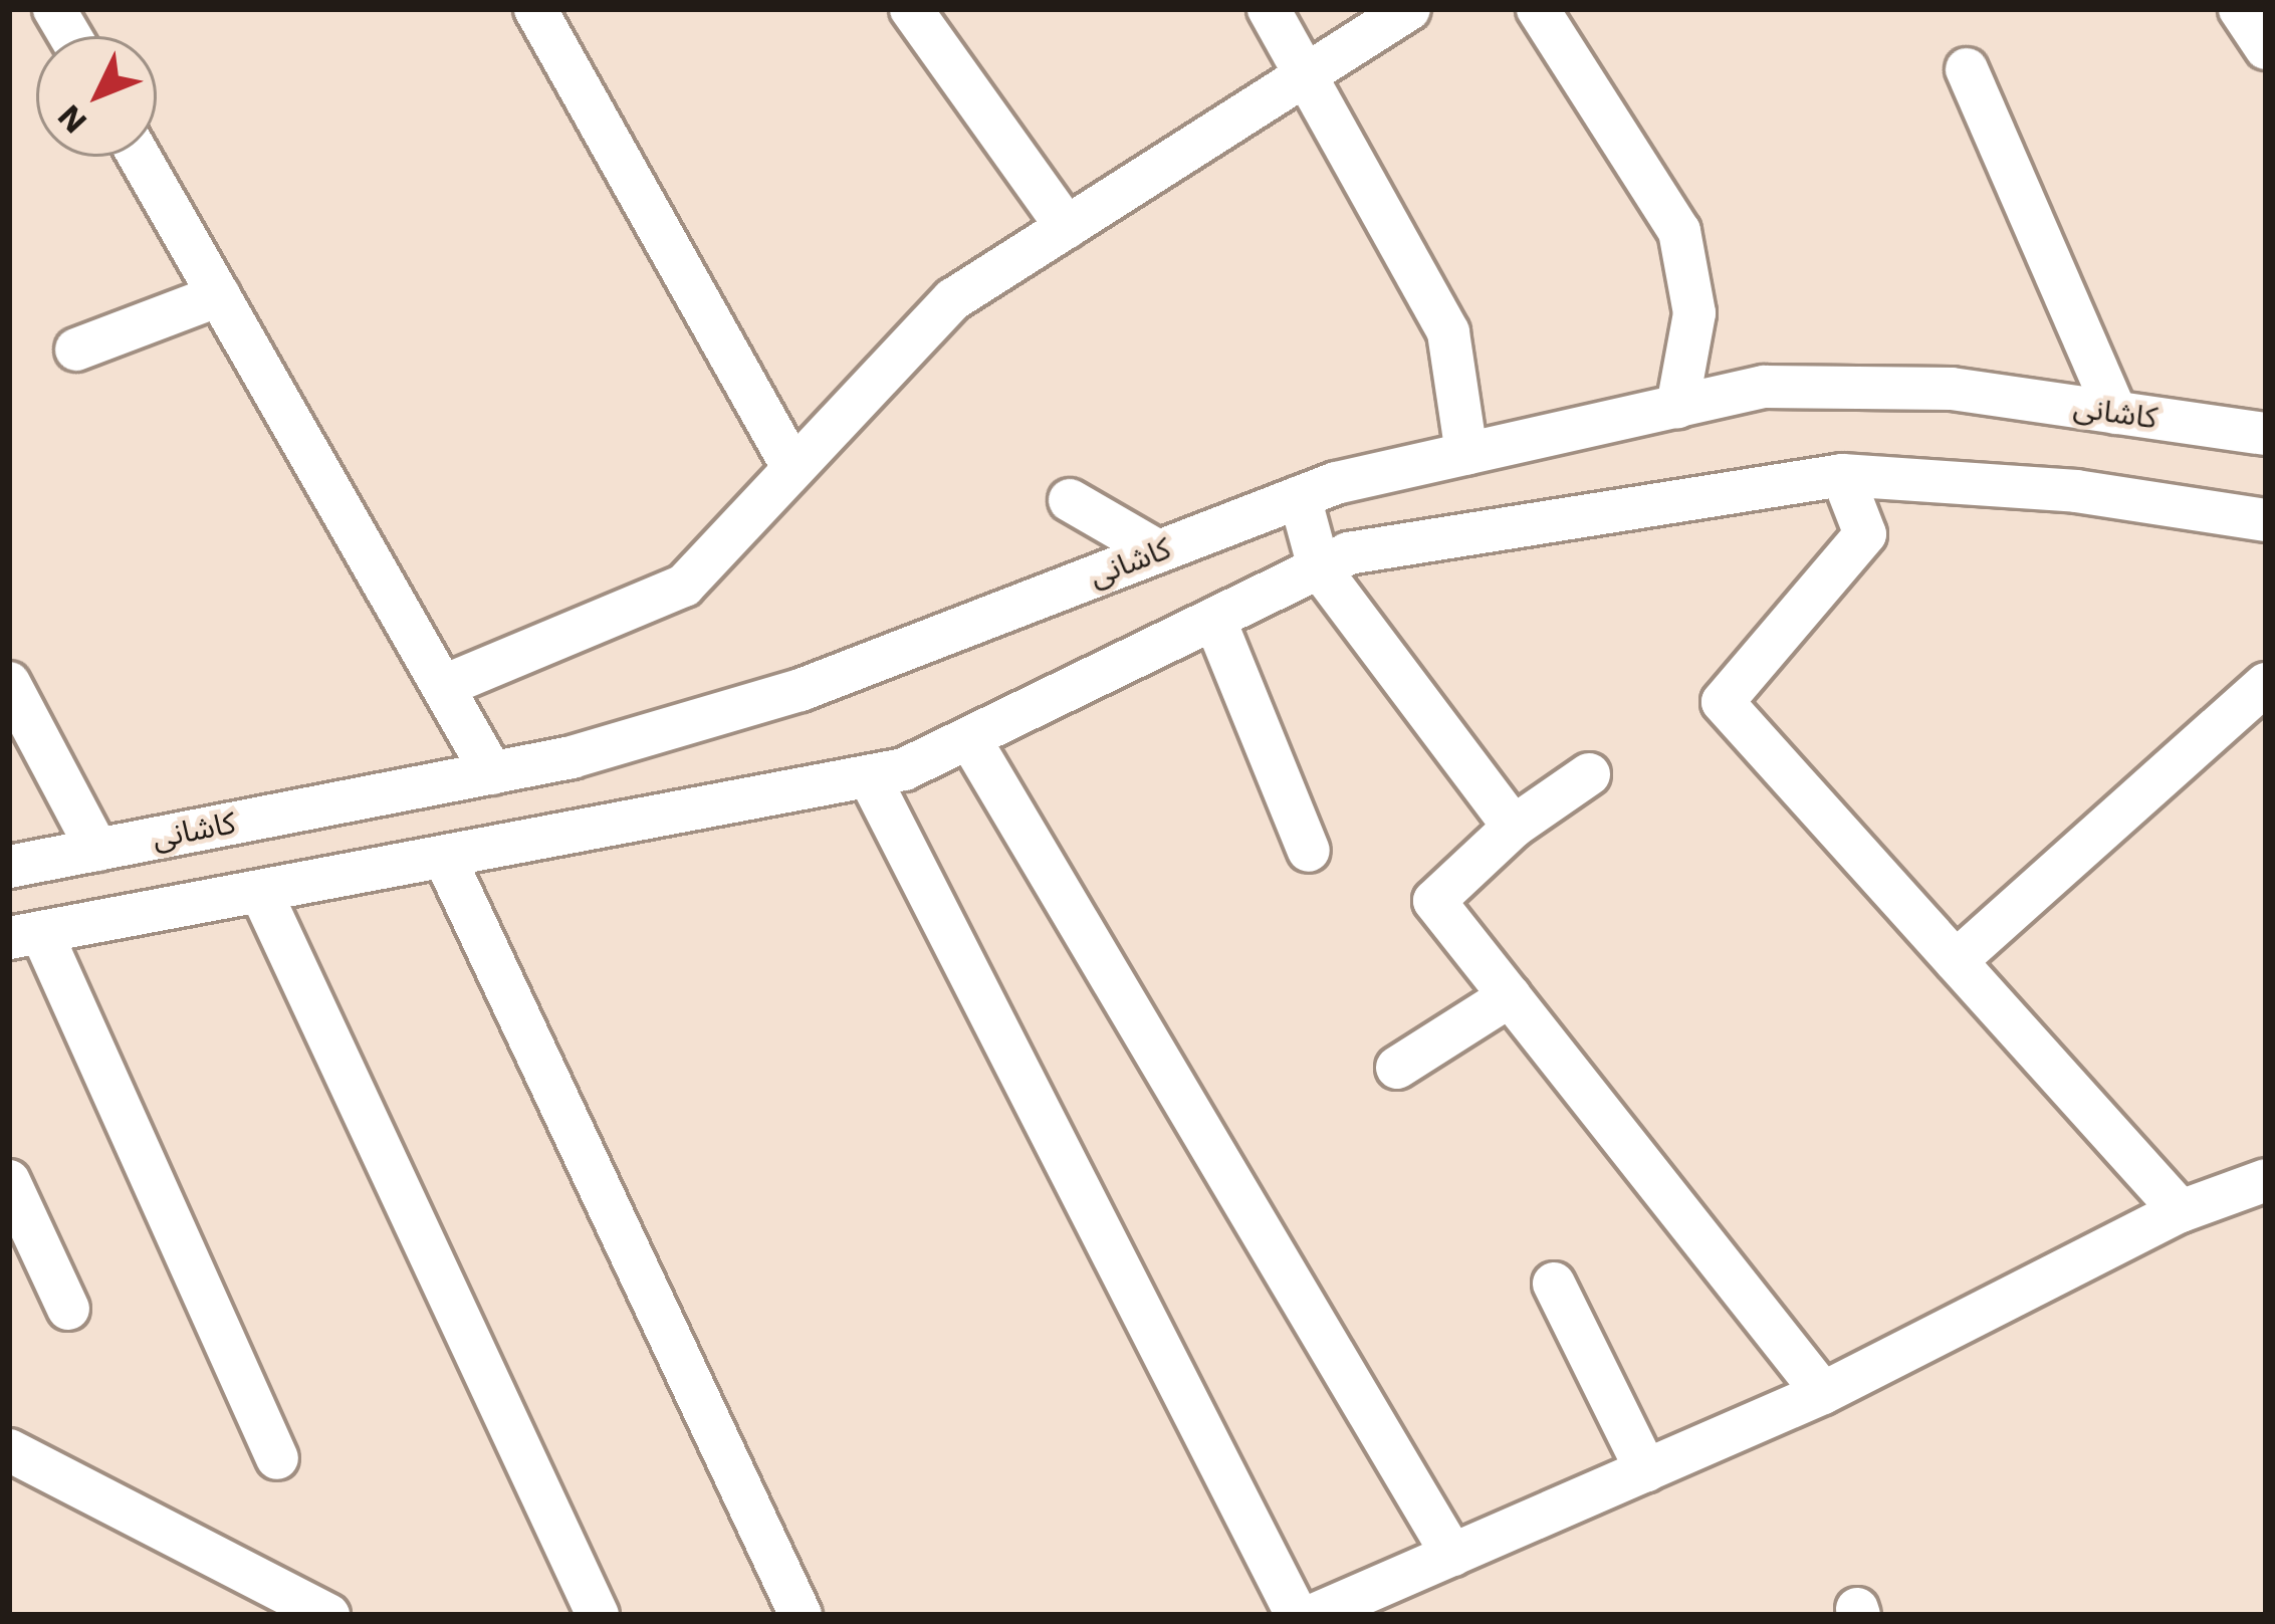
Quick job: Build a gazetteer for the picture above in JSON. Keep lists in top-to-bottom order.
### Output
{
  "streets": {
    "street": ["کاشانی"]
  },
  "north": "bottom left"
}
